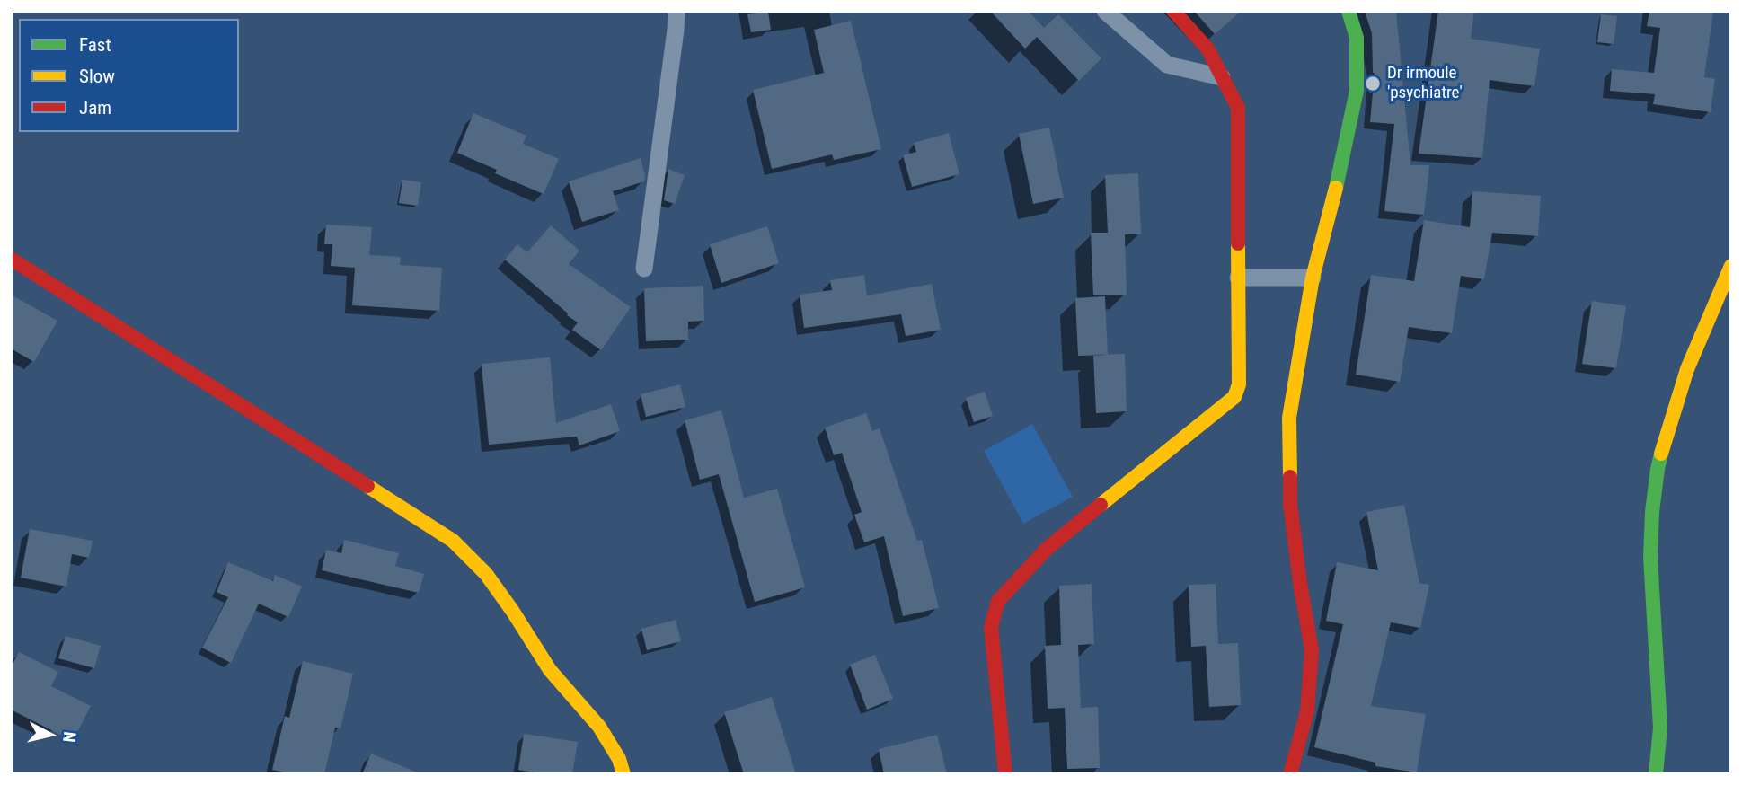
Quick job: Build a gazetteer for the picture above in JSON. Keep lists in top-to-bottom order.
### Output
{
  "places": ["Dr irmoule 'psychiatre'"],
  "legend": ["Fast", "Slow", "Jam"],
  "north": "right"
}
